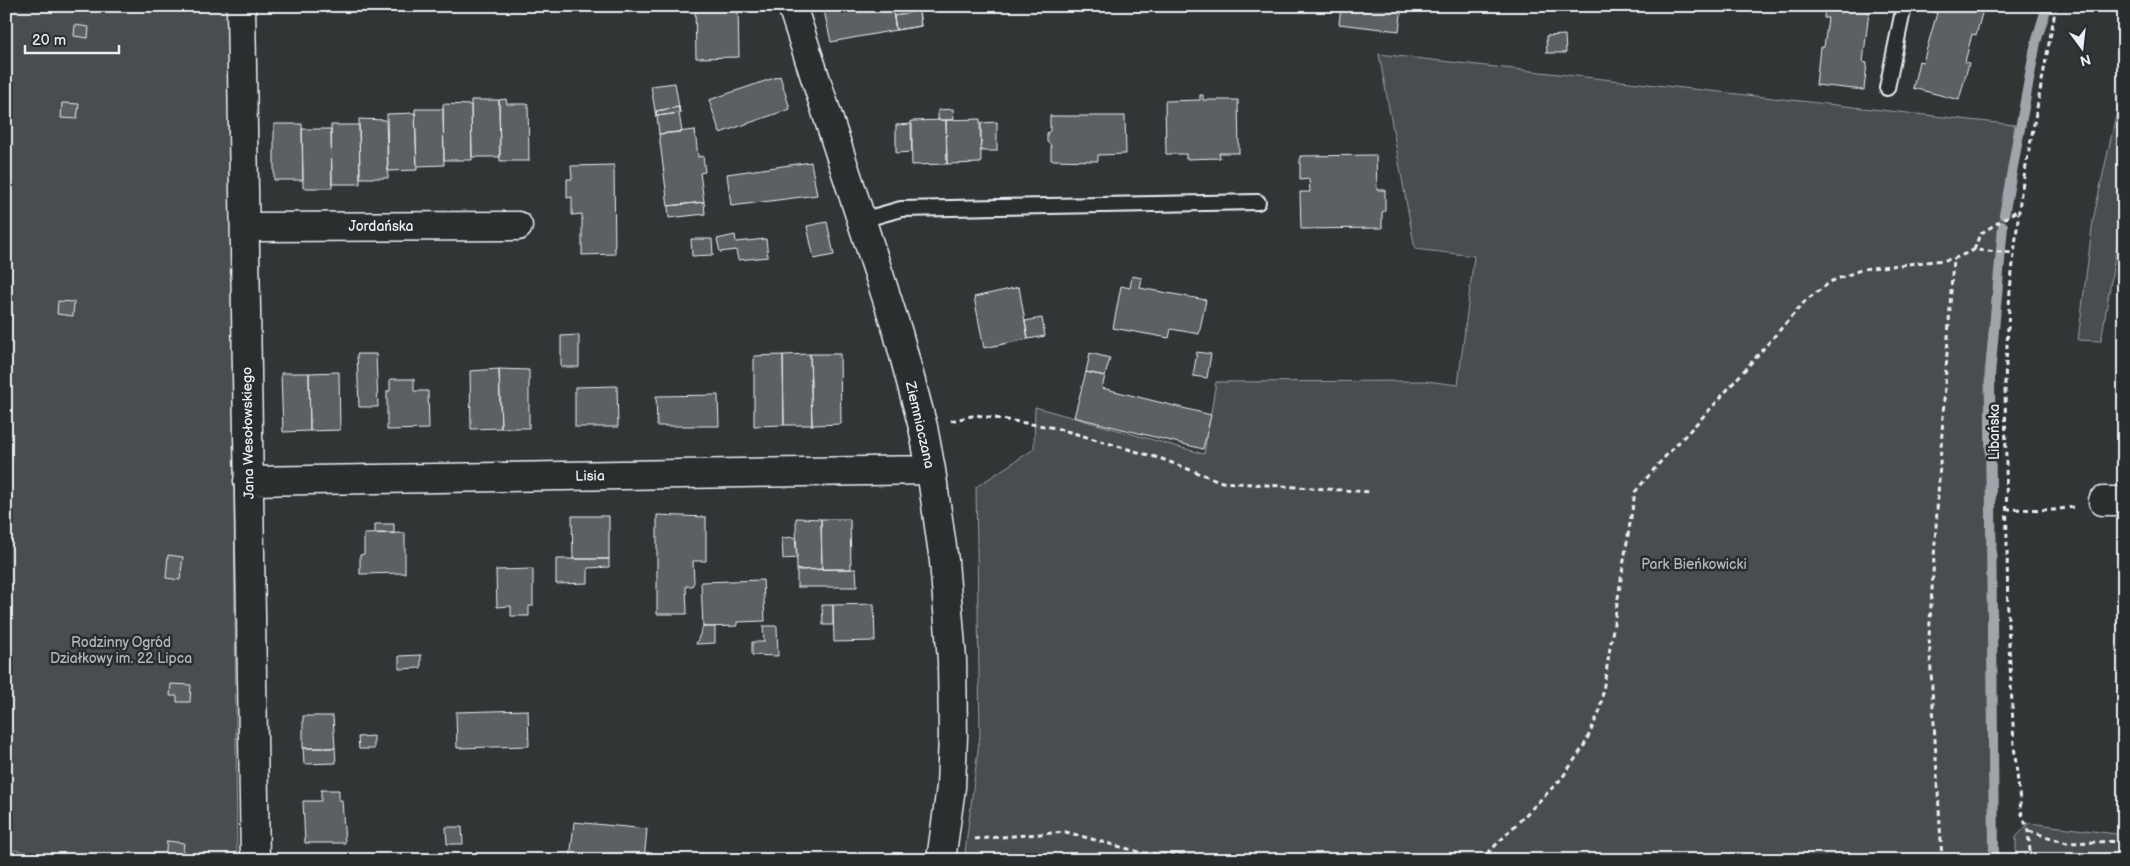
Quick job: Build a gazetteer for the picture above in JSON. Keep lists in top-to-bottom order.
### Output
{
  "streets": {
    "street": [
      "Jordańska",
      "Ziemniaczana",
      "Jana Wesołowskiego",
      "Lisia"
    ],
    "path": ["Libańska"]
  },
  "crossings": [
    ["Jordańska", "Jana Wesołowskiego"],
    ["Ziemniaczana", "Lisia"],
    ["Jana Wesołowskiego", "Lisia"]
  ],
  "parks": ["Park Bieńkowicki", "Rodzinny Ogród Działkowy im. 22 Lipca"],
  "scale_bar": "20 m",
  "north": "bottom"
}
